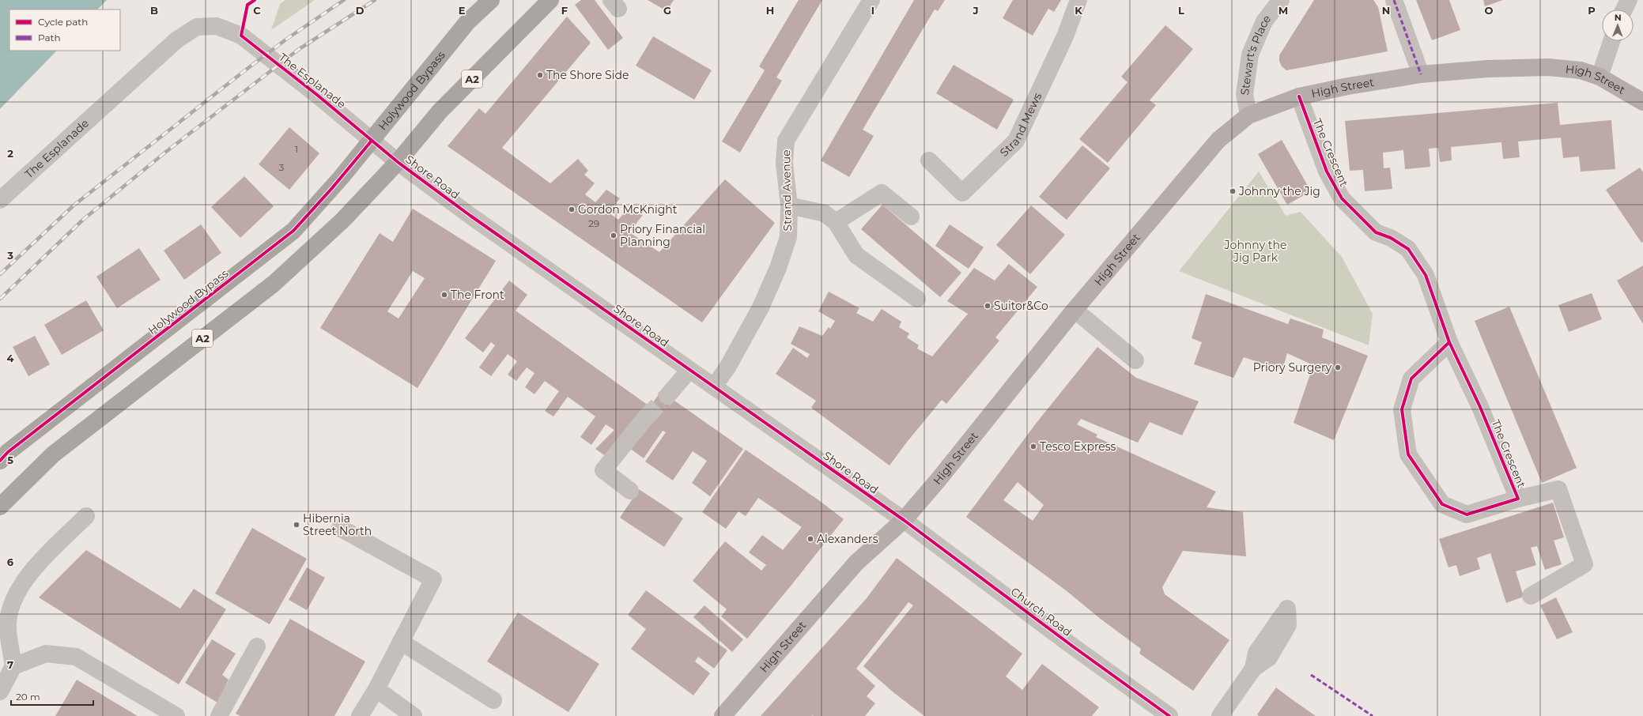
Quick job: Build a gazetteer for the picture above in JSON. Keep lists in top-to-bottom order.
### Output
{
  "streets": {
    "highway": ["A2", "Holywood Bypass"],
    "main road": ["High Street"],
    "street": [
      "Stewart's Place",
      "The Esplanade",
      "Strand Mews",
      "The Crescent",
      "Shore Road",
      "Strand Avenue",
      "Church Road"
    ]
  },
  "crossings": [
    ["Stewart's Place", "High Street"],
    ["A2", "Shore Road"],
    ["The Esplanade", "Holywood Bypass"],
    ["The Esplanade", "Shore Road"],
    ["High Street", "The Crescent"],
    ["High Street", "Shore Road"],
    ["High Street", "Church Road"],
    ["Holywood Bypass", "Shore Road"],
    ["Shore Road", "Strand Avenue"],
    ["Shore Road", "Church Road"]
  ],
  "parks": ["Johnny the Jig Park"],
  "places": [
    "The Shore Side",
    "Johnny the Jig",
    "Gordon McKnight",
    "Priory Financial Planning",
    "The Front",
    "Suitor&Co",
    "Priory Surgery",
    "Tesco Express",
    "Hibernia Street North",
    "Alexanders"
  ],
  "house_numbers": ["1", "3", "29"],
  "legend": ["Cycle path", "Path"],
  "scale_bar": "20 m",
  "north": "top",
  "grid": {
    "columns": [
      "B",
      "C",
      "D",
      "E",
      "F",
      "G",
      "H",
      "I",
      "J",
      "K",
      "L",
      "M",
      "N",
      "O",
      "P"
    ],
    "rows": [
      "2",
      "3",
      "4",
      "5",
      "6",
      "7"
    ]
  }
}
